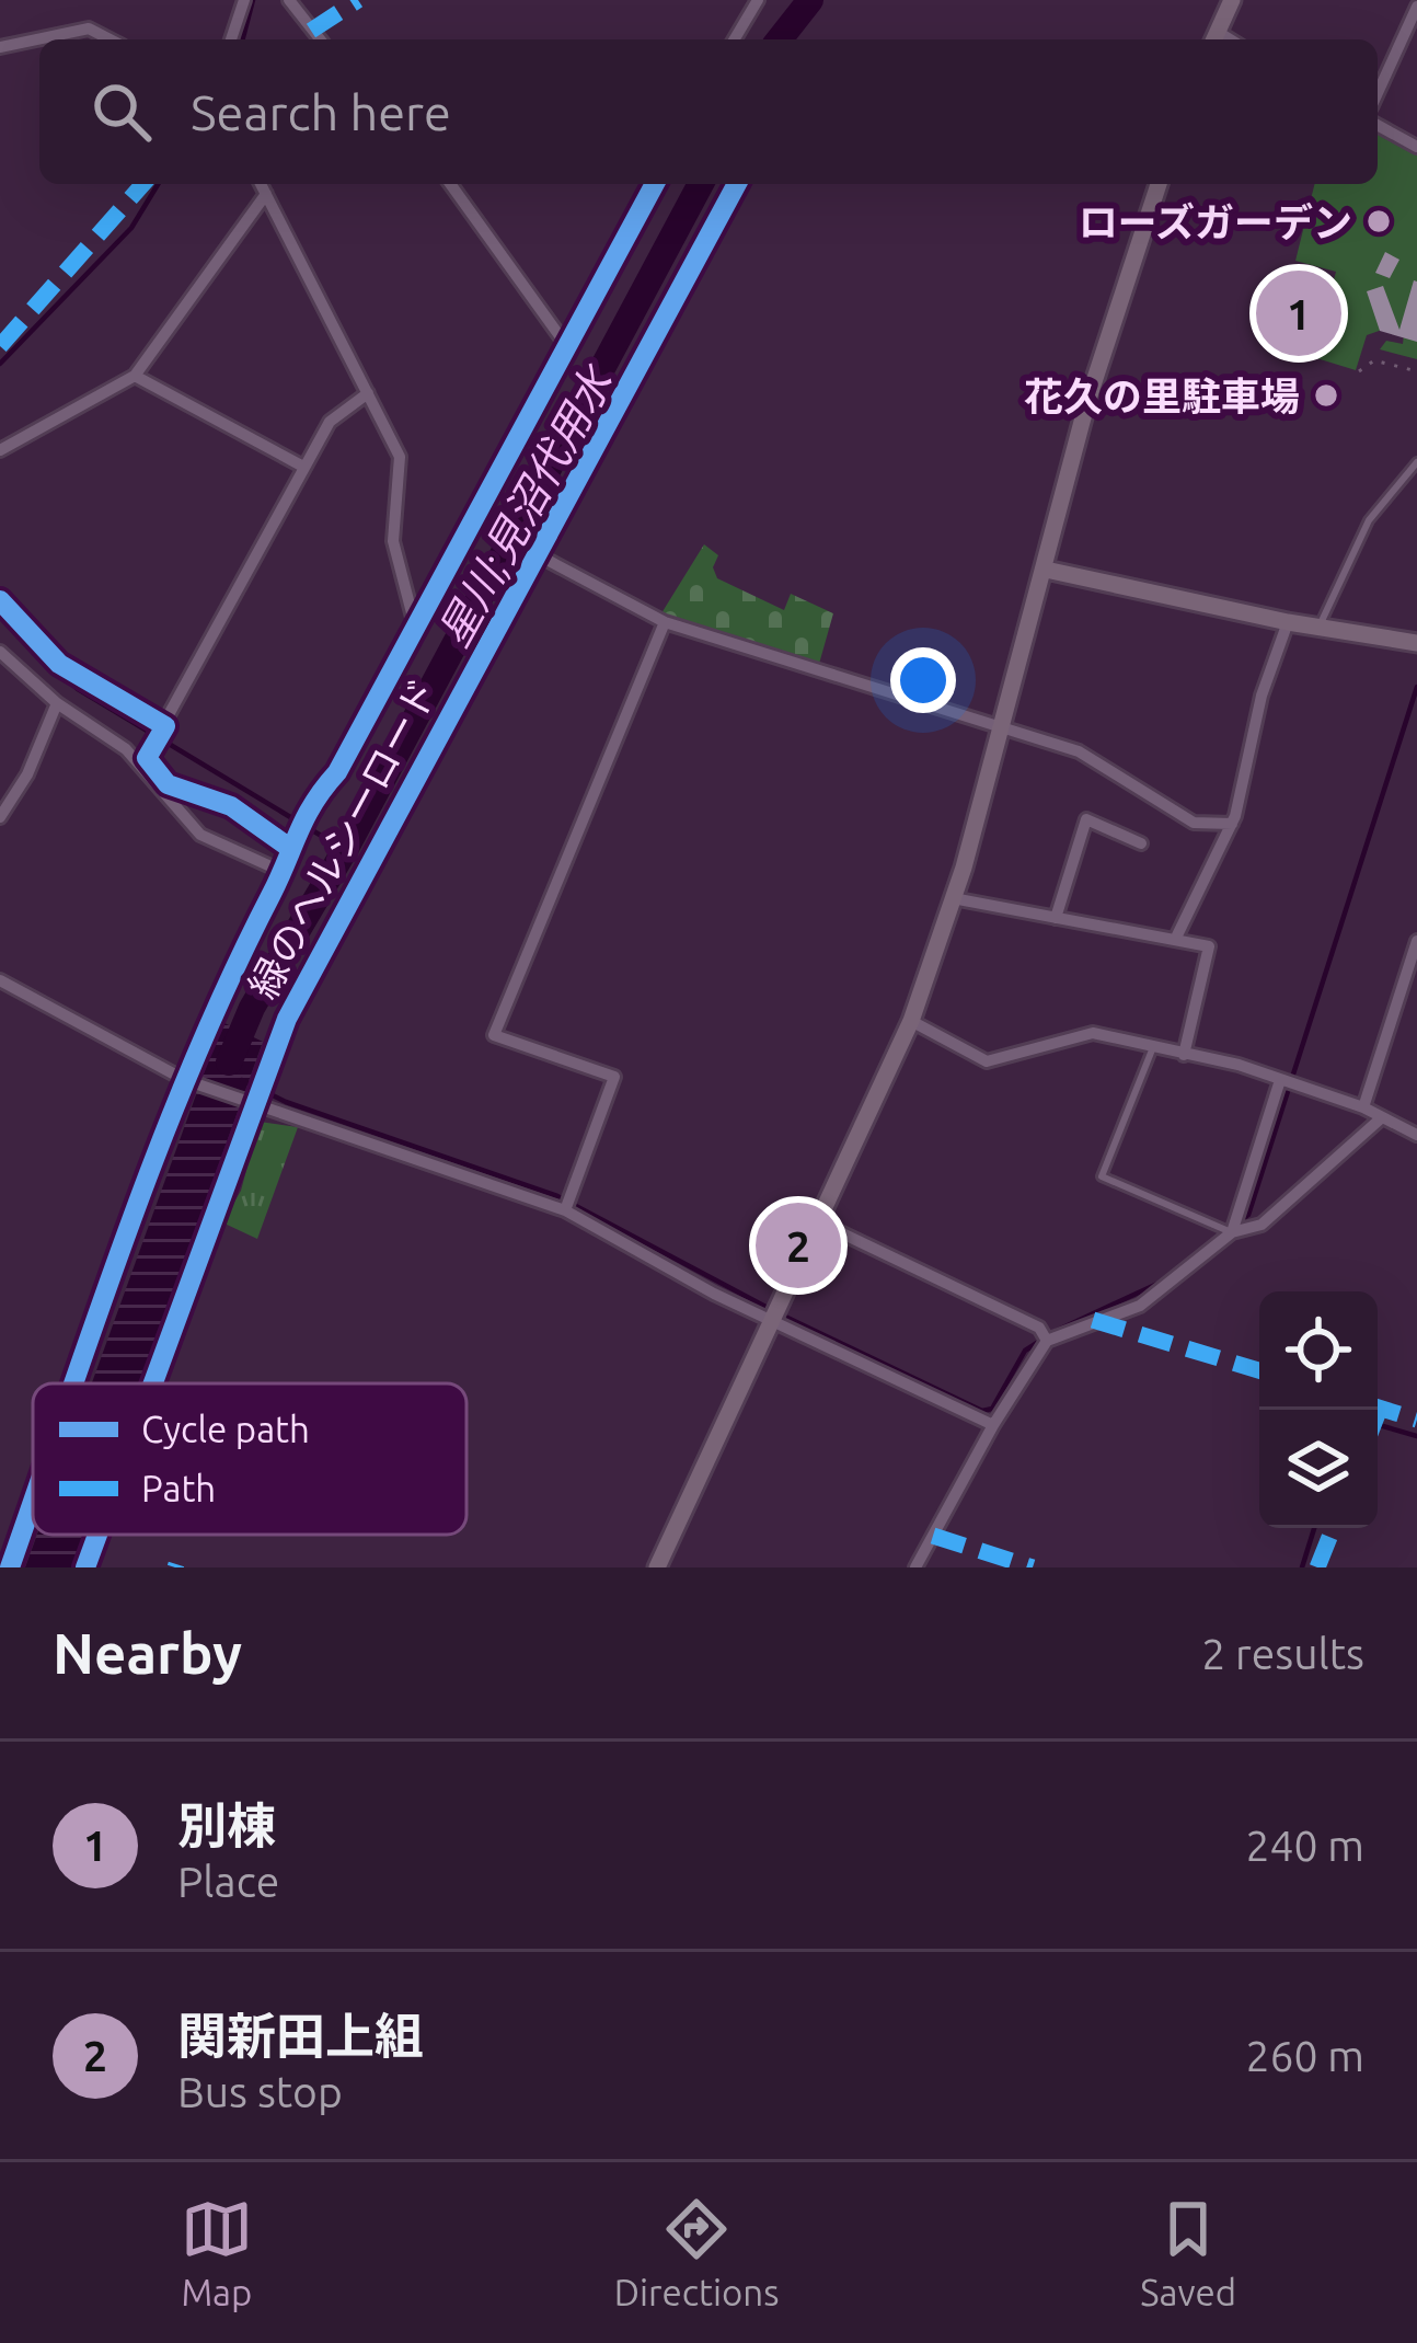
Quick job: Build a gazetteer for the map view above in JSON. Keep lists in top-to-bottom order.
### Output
{
  "streets": {
    "cycle path": ["緑のヘルシーロード"]
  },
  "water": ["星川;見沼代用水"],
  "places": ["ローズガーデン", "花久の里駐車場"],
  "legend": ["Cycle path", "Path"],
  "page": {
    "search": "Search here",
    "pins": ["1", "2"],
    "heading": ["Nearby", "2 results"],
    "list": [
      {
        "mark": "1",
        "name": "別棟",
        "note": "Place",
        "value": "240 m"
      },
      {
        "mark": "2",
        "name": "関新田上組",
        "note": "Bus stop",
        "value": "260 m"
      }
    ],
    "nav": ["Map", "Directions", "Saved"]
  }
}
